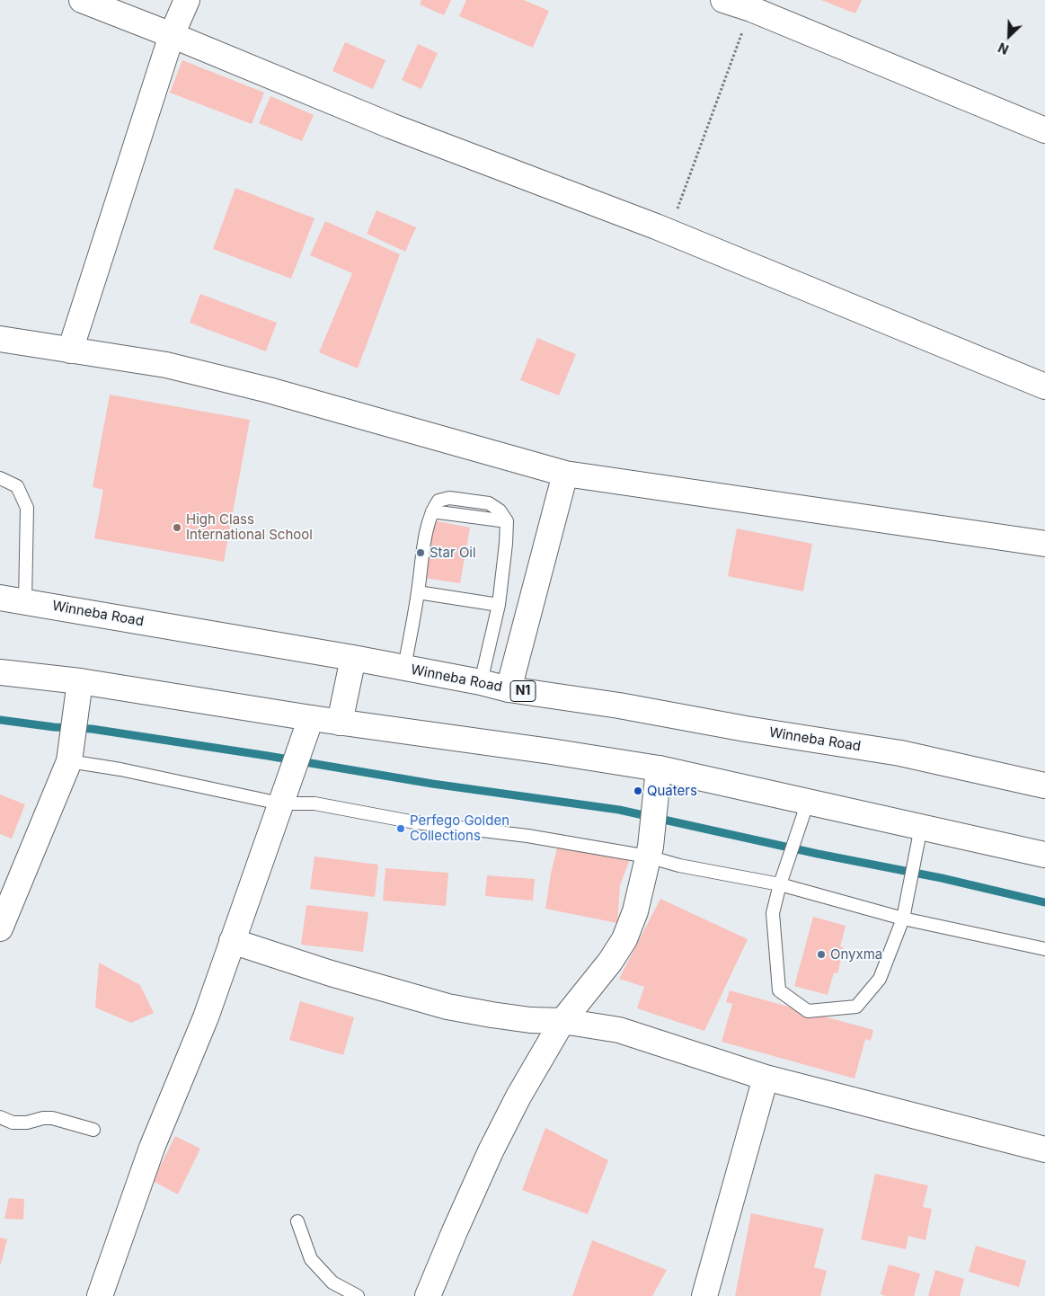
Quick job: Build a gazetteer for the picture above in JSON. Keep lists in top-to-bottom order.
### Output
{
  "streets": {
    "main road": ["Winneba Road", "N1"]
  },
  "places": [
    "High Class International School",
    "Star Oil",
    "Quaters",
    "Perfego Golden Collections",
    "Onyxma"
  ],
  "north": "bottom left"
}
